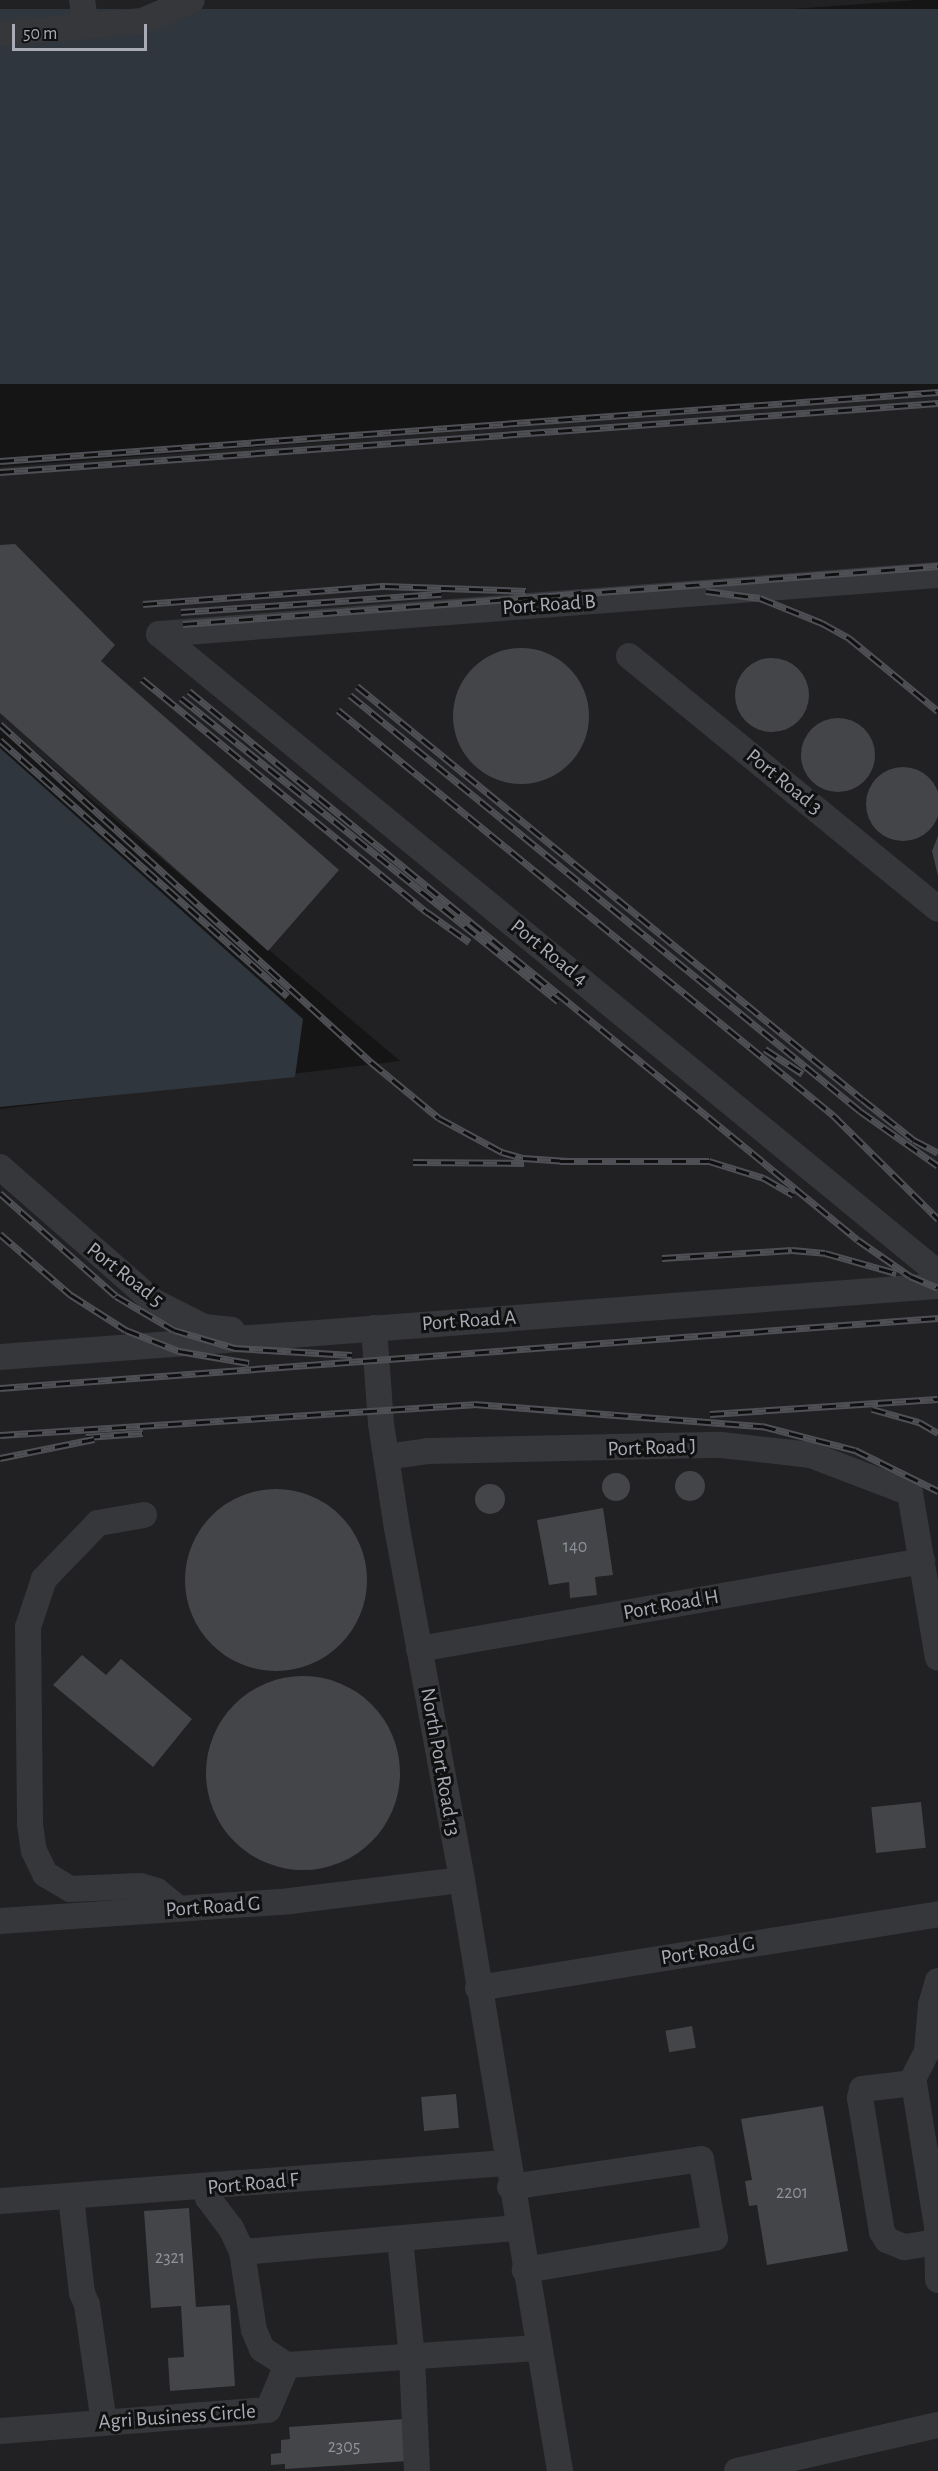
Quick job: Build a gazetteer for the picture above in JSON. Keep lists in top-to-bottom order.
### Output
{
  "streets": {
    "street": [
      "Port Road B",
      "Port Road 3",
      "Port Road 4",
      "Port Road 5",
      "Port Road A",
      "Port Road J",
      "Port Road H",
      "North Port Road 13",
      "Port Road G",
      "Port Road F",
      "Agri Business Circle"
    ]
  },
  "crossings": [
    ["Port Road B", "Port Road 4"],
    ["Port Road 5", "Port Road A"],
    ["Port Road A", "North Port Road 13"],
    ["Port Road J", "Port Road H"],
    ["Port Road J", "North Port Road 13"],
    ["Port Road H", "North Port Road 13"],
    ["North Port Road 13", "Port Road G"],
    ["North Port Road 13", "Port Road F"]
  ],
  "house_numbers": [
    "140",
    "2201",
    "2321",
    "2305"
  ],
  "scale_bar": "50 m"
}
